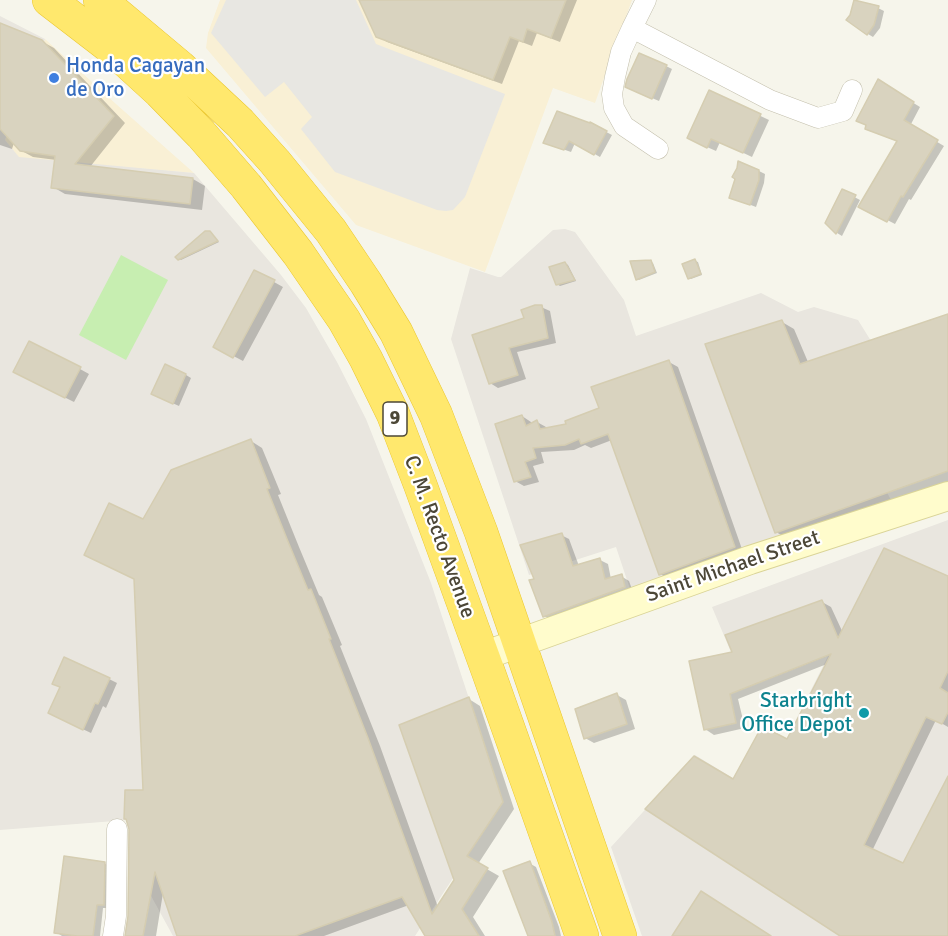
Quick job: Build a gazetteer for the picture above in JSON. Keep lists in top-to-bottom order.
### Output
{
  "streets": {
    "highway": ["9", "C. M. Recto Avenue"],
    "street": ["Saint Michael Street"]
  },
  "crossings": [
    ["C. M. Recto Avenue", "Saint Michael Street"]
  ],
  "places": ["Honda Cagayan de Oro", "Starbright Office Depot"]
}
